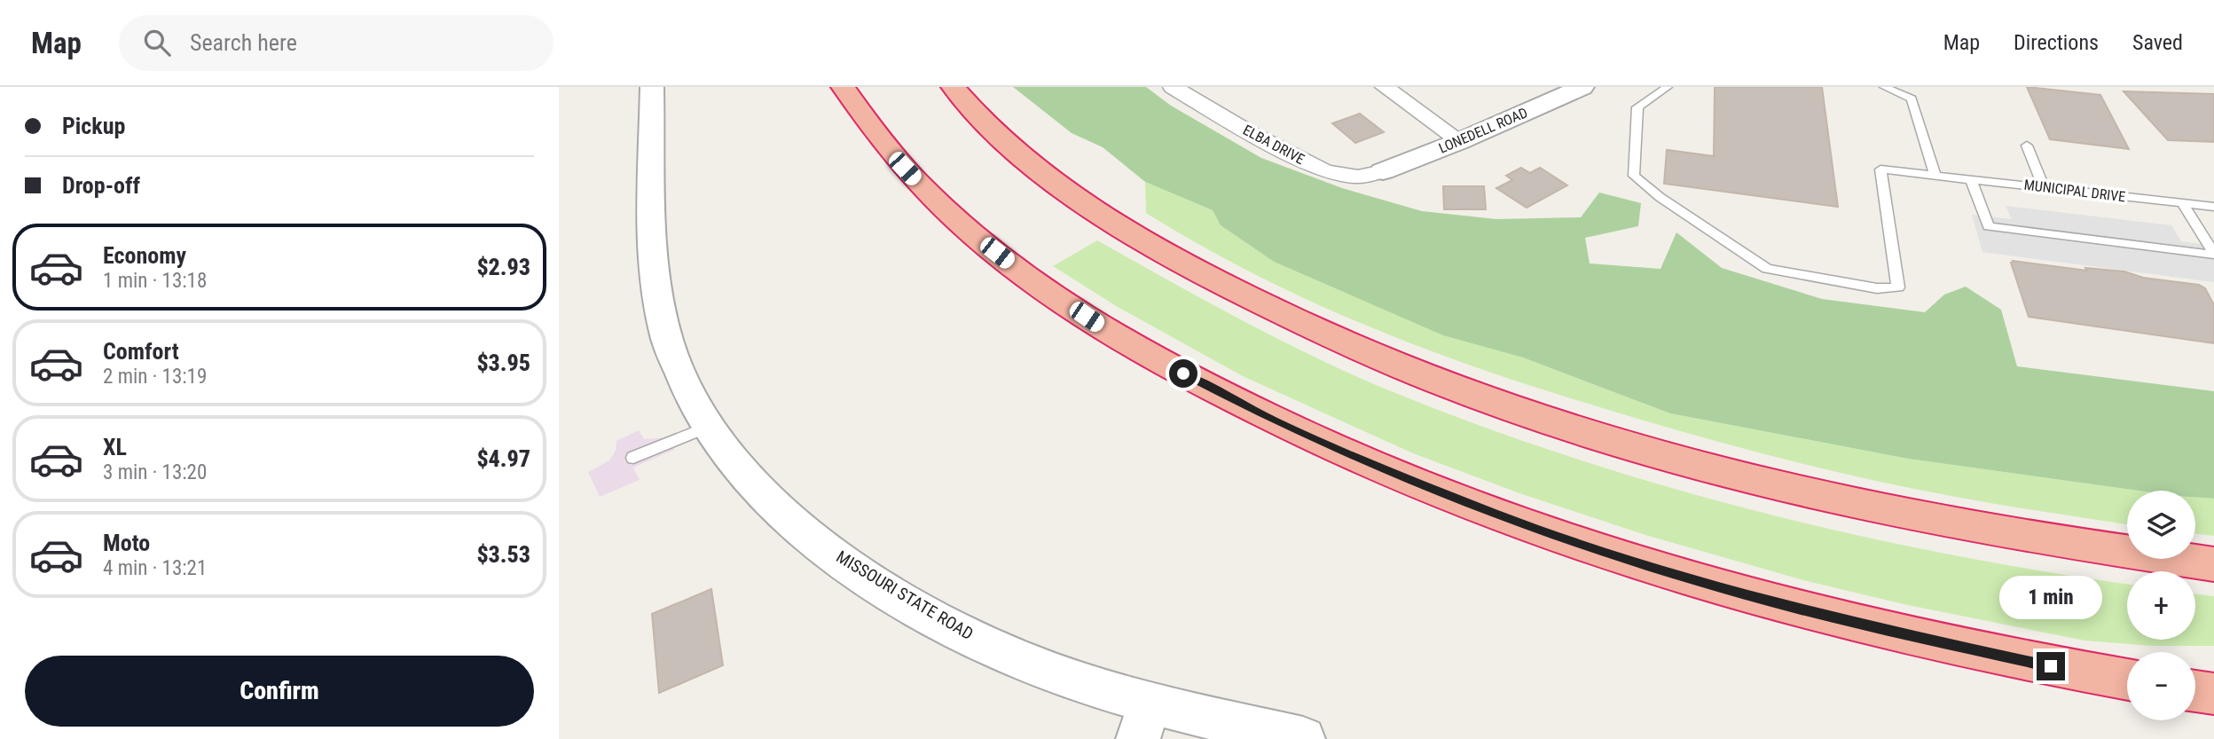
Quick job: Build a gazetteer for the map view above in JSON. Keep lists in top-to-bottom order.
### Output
{
  "streets": {
    "street": ["LONEDELL ROAD", "ELBA DRIVE", "MISSOURI STATE ROAD"],
    "lane": ["MUNICIPAL DRIVE"]
  },
  "crossings": [
    ["LONEDELL ROAD", "ELBA DRIVE"]
  ],
  "page": {
    "header": "Map",
    "search": "Search here",
    "nav": ["Map", "Directions", "Saved"],
    "banner": ["Pickup", "Drop-off"],
    "list": [
      {
        "name": "Economy",
        "note": "1 min · 13:18",
        "value": "$2.93"
      },
      {
        "name": "Comfort",
        "note": "2 min · 13:19",
        "value": "$3.95"
      },
      {
        "name": "XL",
        "note": "3 min · 13:20",
        "value": "$4.97"
      },
      {
        "name": "Moto",
        "note": "4 min · 13:21",
        "value": "$3.53"
      }
    ],
    "map_buttons": ["+", "−"],
    "bubble": "1 min",
    "buttons": "Confirm"
  }
}
